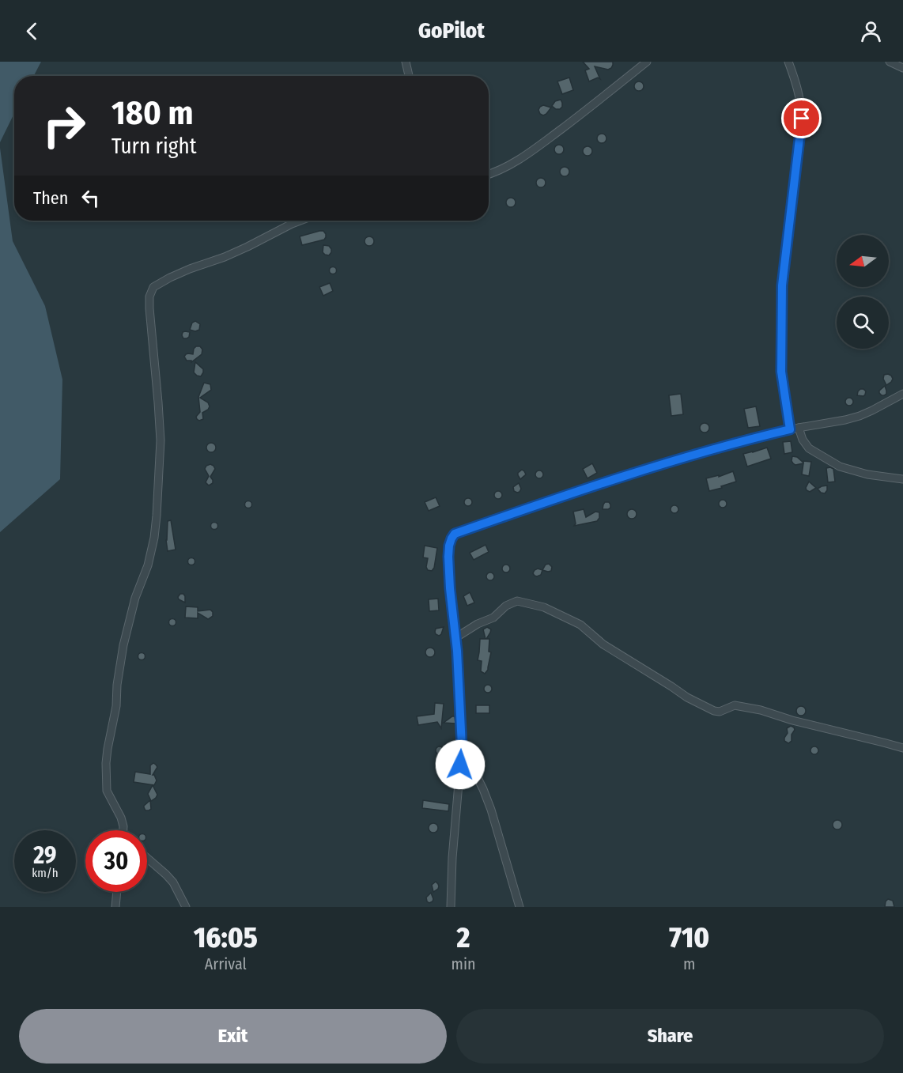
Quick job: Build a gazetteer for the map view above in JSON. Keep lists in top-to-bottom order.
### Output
{
  "north": "left",
  "page": {
    "header": "GoPilot",
    "turn": ["180 m", "Turn right"],
    "then": "Then",
    "speed": "29 km/h",
    "limit": "30",
    "eta": [
      "16:05",
      "Arrival",
      "2",
      "min",
      "710",
      "m"
    ],
    "buttons": ["Exit", "Share"]
  }
}
